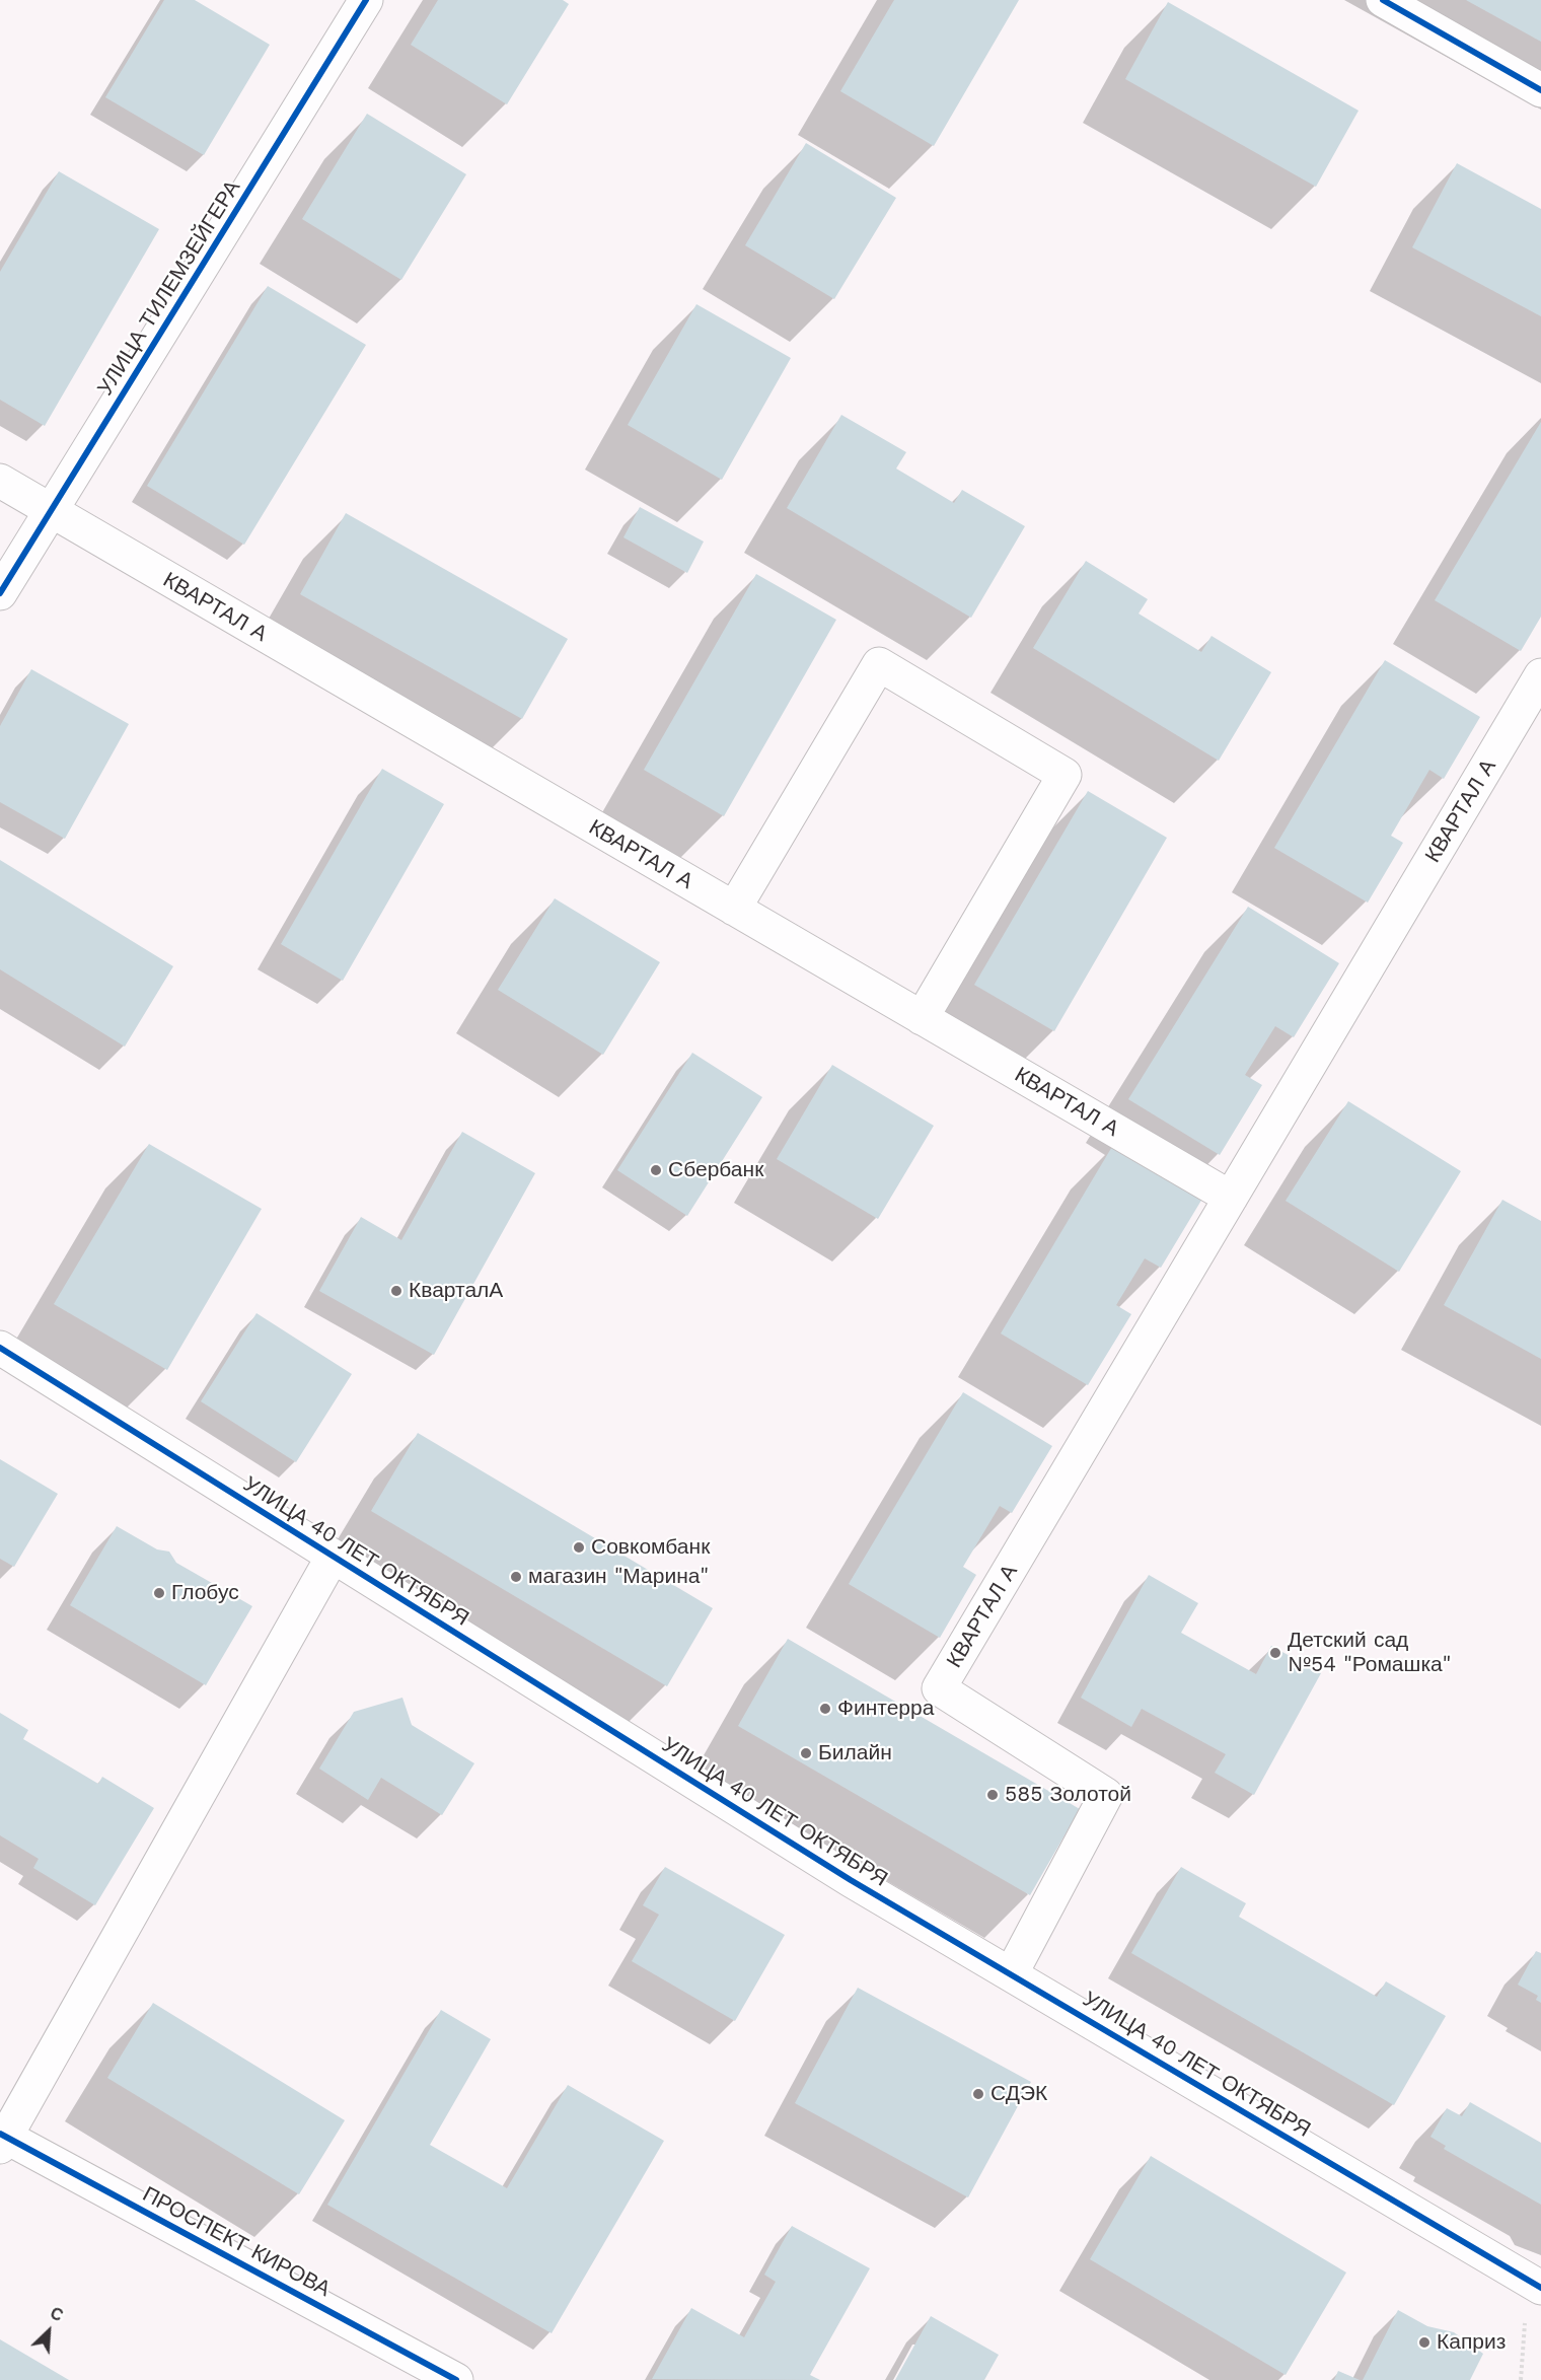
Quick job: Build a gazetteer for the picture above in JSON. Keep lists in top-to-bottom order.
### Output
{
  "streets": {
    "street": [
      "УЛИЦА ТИЛЕМЗЕЙГЕРА",
      "КВАРТАЛ А",
      "УЛИЦА 40 ЛЕТ ОКТЯБРЯ",
      "ПРОСПЕКТ КИРОВА"
    ]
  },
  "crossings": [
    ["УЛИЦА ТИЛЕМЗЕЙГЕРА", "КВАРТАЛ А"],
    ["КВАРТАЛ А", "УЛИЦА 40 ЛЕТ ОКТЯБРЯ"]
  ],
  "places": [
    "Сбербанк",
    "КварталА",
    "Совкомбанк",
    "магазин \"Марина\"",
    "Глобус",
    "Детский сад №54 \"Ромашка\"",
    "Финтерра",
    "Билайн",
    "585 Золотой",
    "СДЭК",
    "Каприз"
  ],
  "north": "top right"
}
